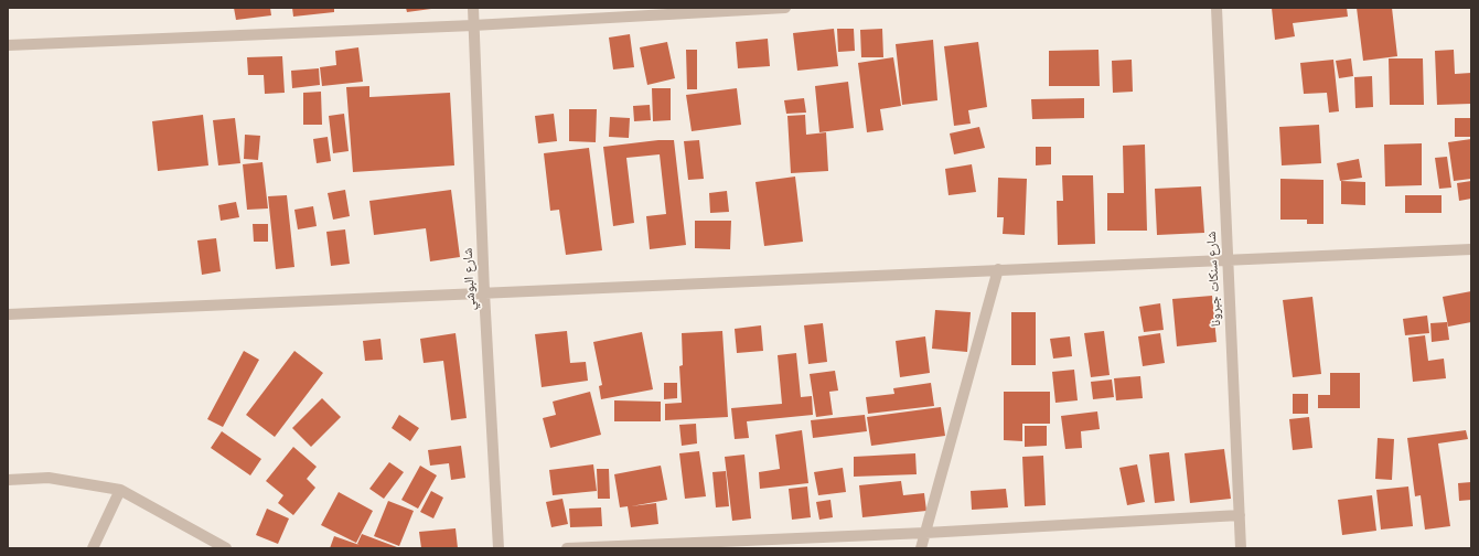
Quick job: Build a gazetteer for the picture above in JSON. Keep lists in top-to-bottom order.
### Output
{
  "streets": {
    "street": ["شارع البوشي", "شارع سنكات جبرونا"]
  }
}
